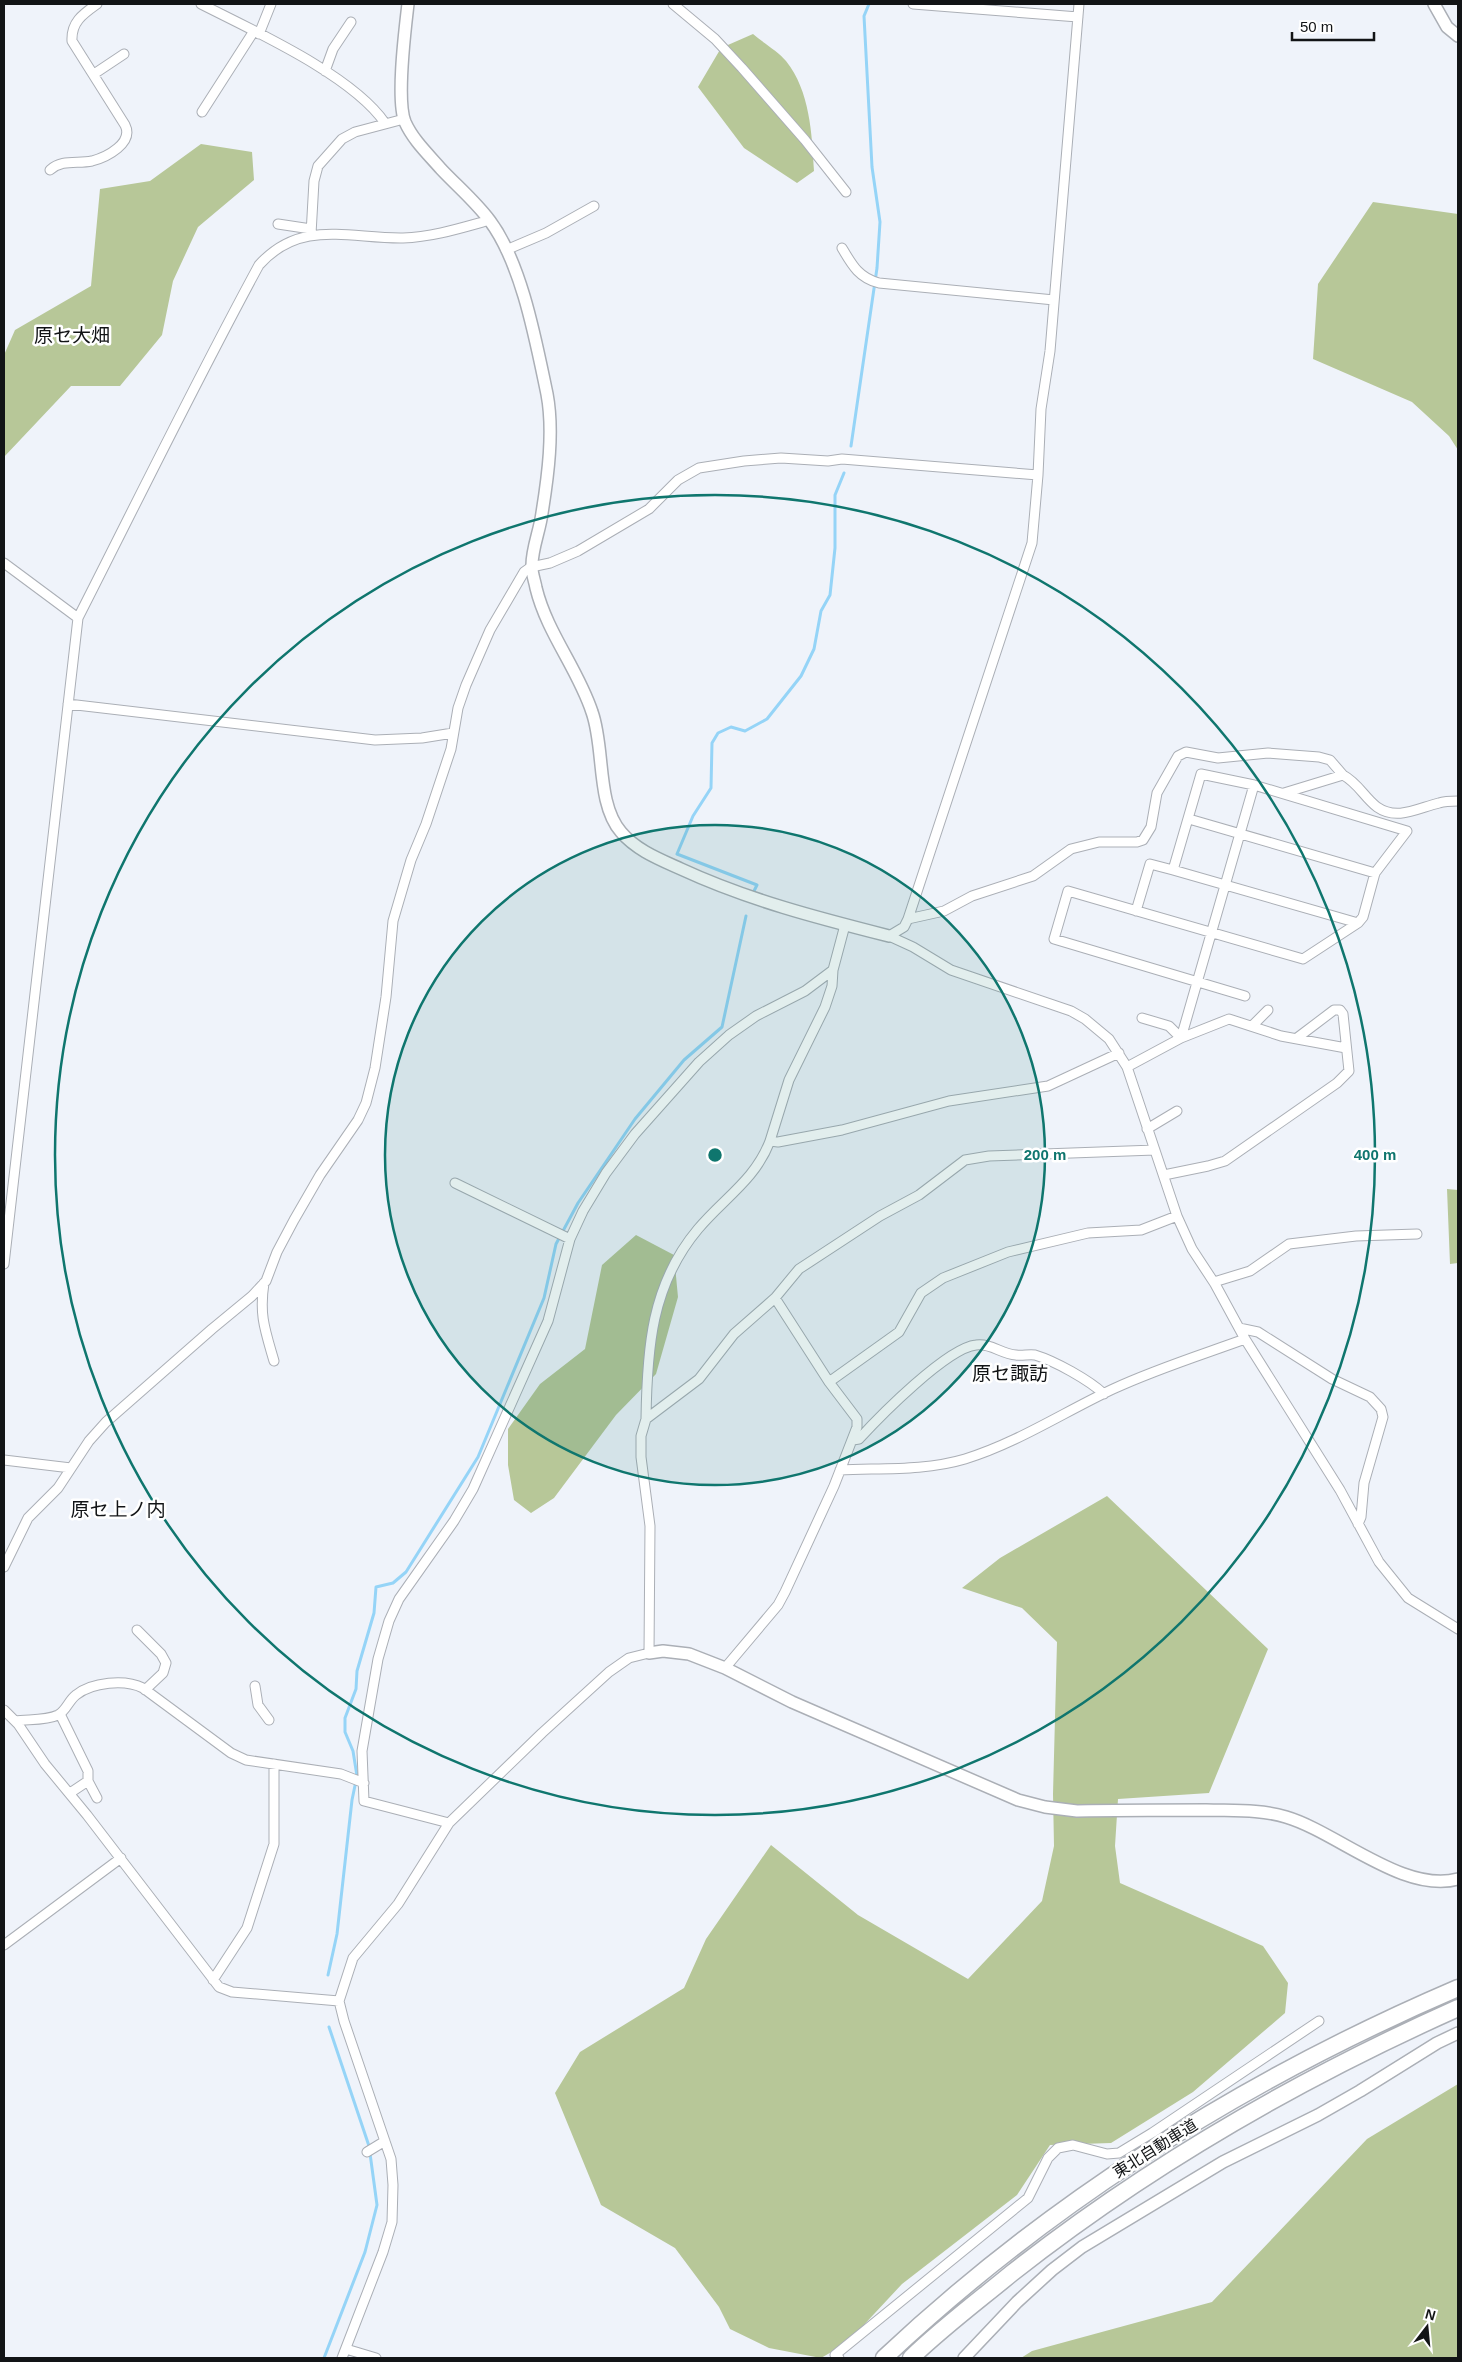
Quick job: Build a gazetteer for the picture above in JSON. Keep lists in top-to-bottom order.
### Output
{
  "streets": {
    "highway": ["東北自動車道"]
  },
  "districts": ["原セ大畑", "原セ諏訪", "原セ上ノ内"],
  "scale_bar": "50 m",
  "north": "top",
  "rings": ["200 m", "400 m"]
}
